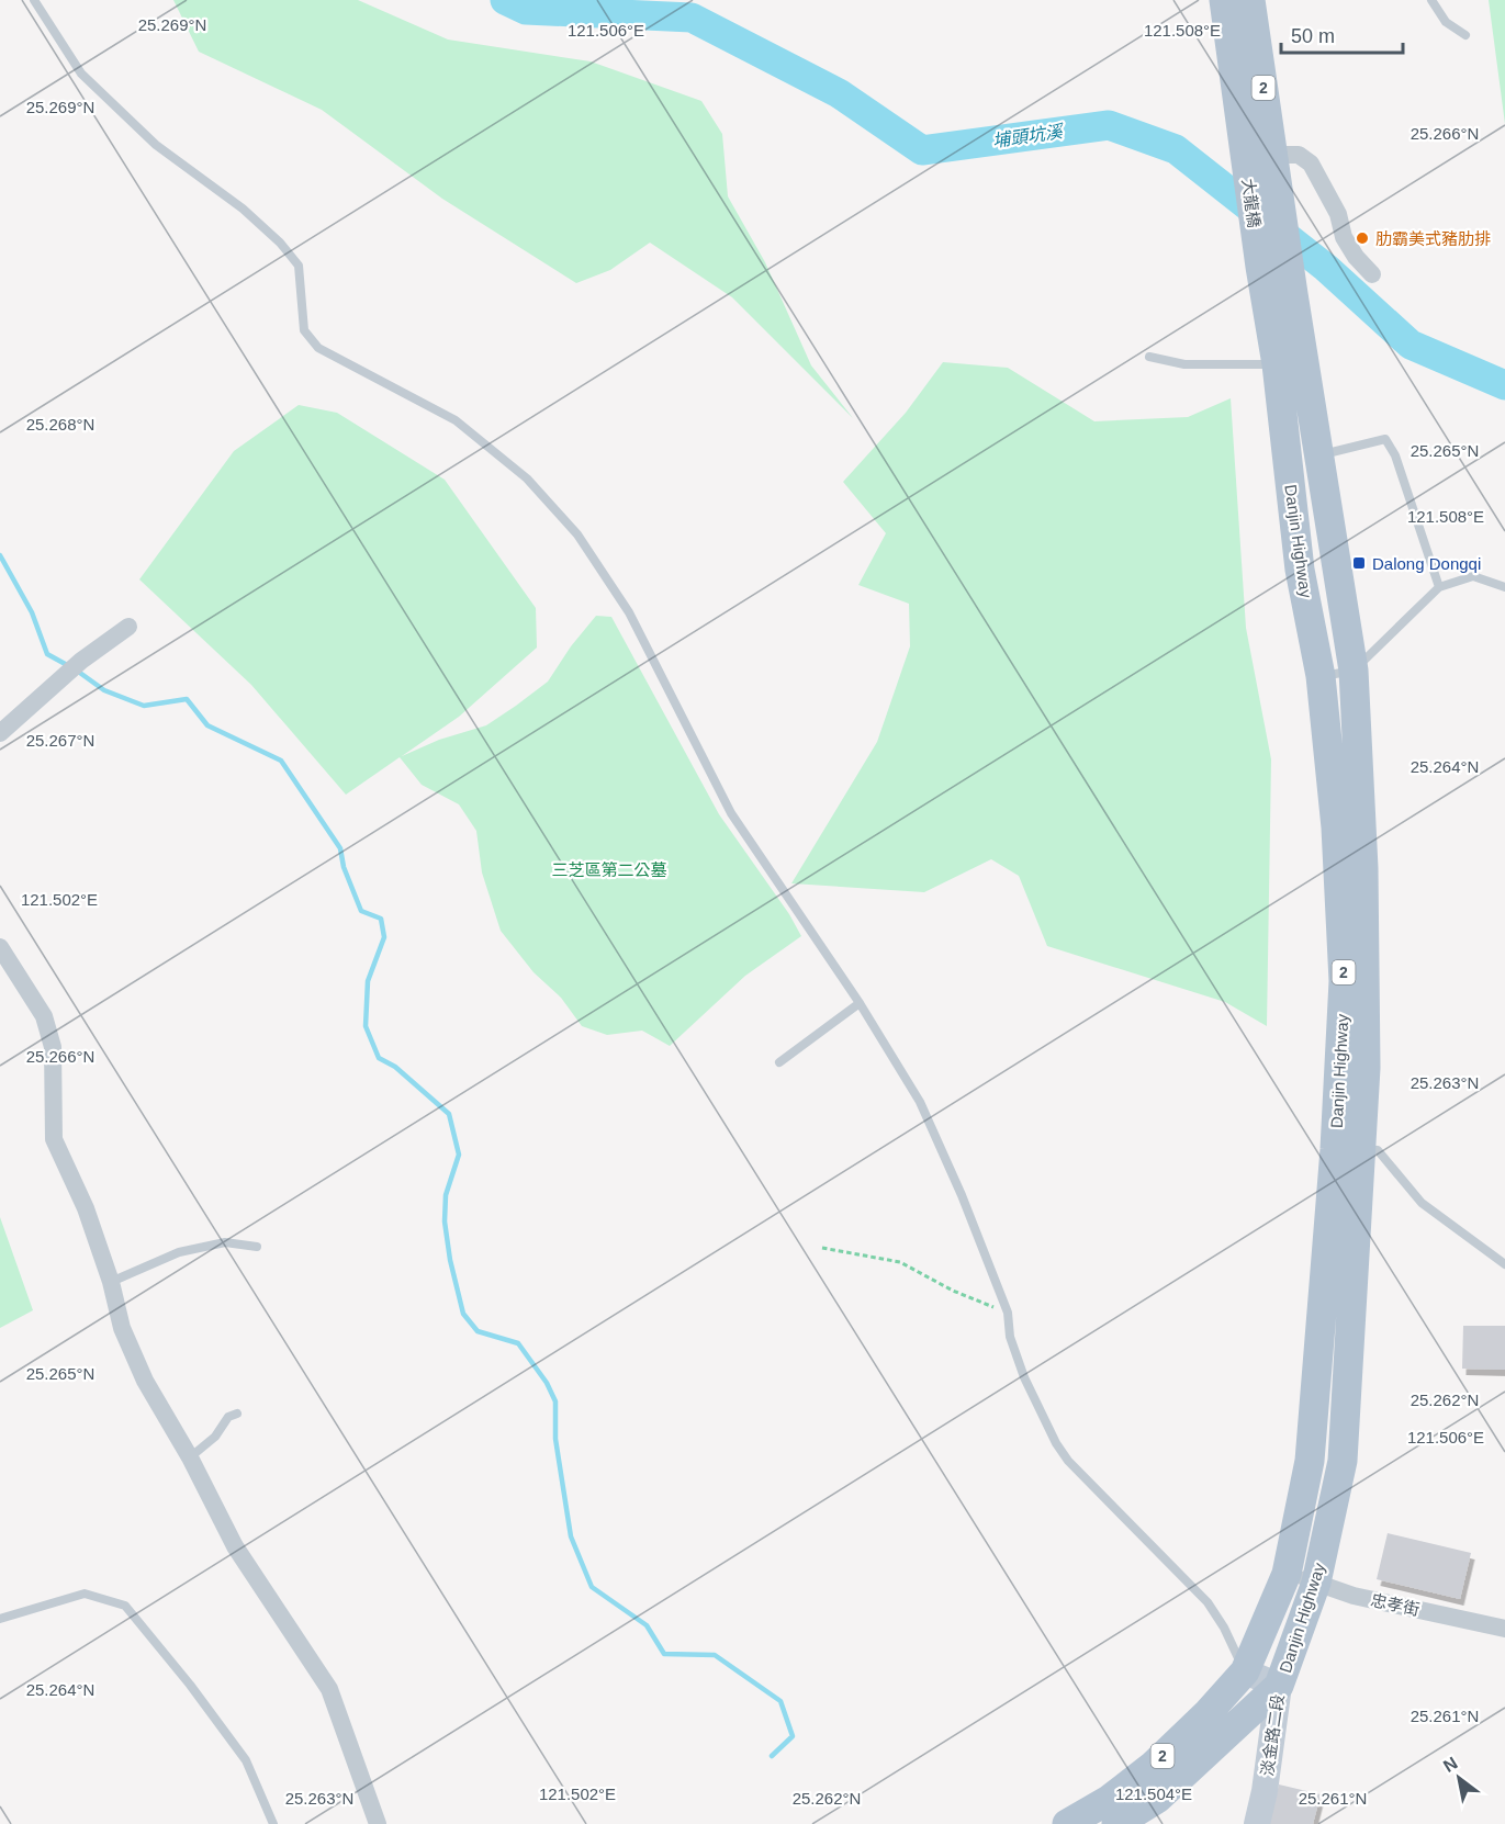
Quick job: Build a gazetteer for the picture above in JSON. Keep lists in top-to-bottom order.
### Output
{
  "streets": {
    "main road": [
      "2",
      "大龍橋",
      "Danjin Highway",
      "淡金路二段"
    ],
    "street": ["忠孝街"]
  },
  "crossings": [
    ["2", "大龍橋"],
    ["2", "Danjin Highway"],
    ["2", "淡金路二段"],
    ["大龍橋", "Danjin Highway"],
    ["Danjin Highway", "忠孝街"],
    ["Danjin Highway", "淡金路二段"]
  ],
  "water": ["埔頭坑溪"],
  "parks": ["三芝區第二公墓"],
  "places": {
    "other": ["肋霸美式豬肋排"],
    "transit": ["Dalong Dongqi"]
  },
  "scale_bar": "50 m",
  "north": "top left",
  "coordinates": [
    "25.269°N",
    "121.506°E",
    "121.508°E",
    "25.266°N",
    "25.268°N",
    "25.265°N",
    "25.267°N",
    "25.264°N",
    "121.502°E",
    "25.263°N",
    "25.262°N",
    "25.261°N",
    "121.504°E"
  ]
}
